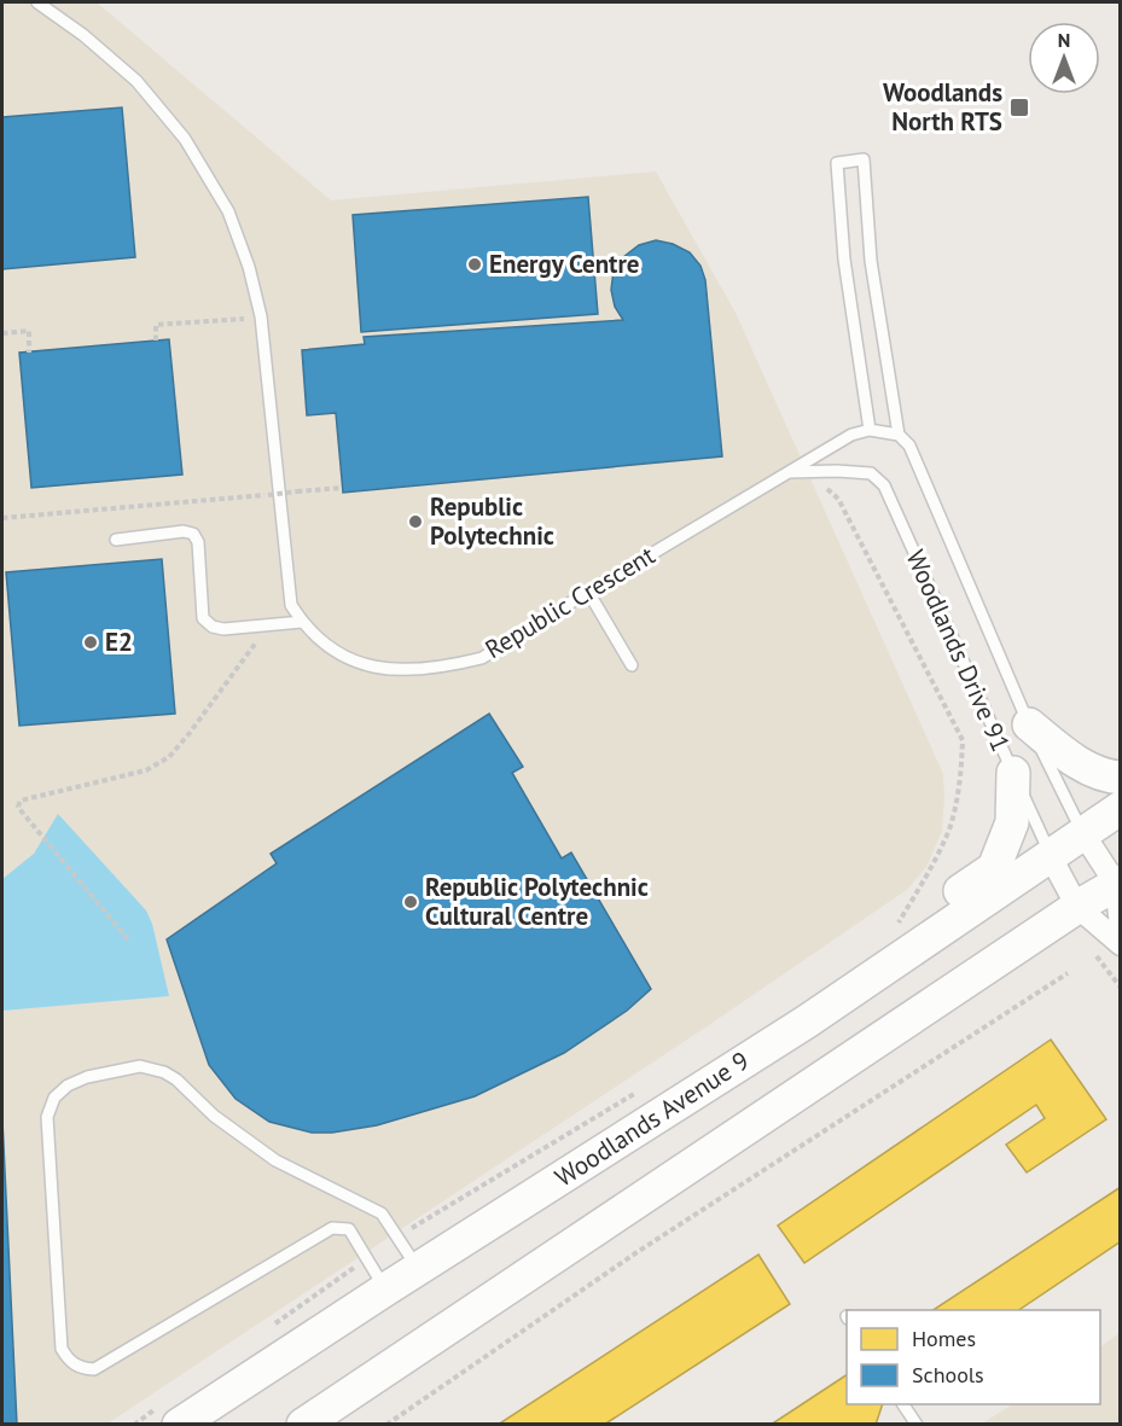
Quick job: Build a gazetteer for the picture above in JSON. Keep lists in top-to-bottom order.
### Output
{
  "streets": {
    "main road": ["Woodlands Avenue 9"],
    "street": ["Woodlands Drive 91"],
    "lane": ["Republic Crescent"]
  },
  "crossings": [
    ["Republic Crescent", "Woodlands Drive 91"],
    ["Woodlands Drive 91", "Woodlands Avenue 9"]
  ],
  "places": {
    "transit": ["Woodlands North RTS"],
    "other": [
      "Energy Centre",
      "Republic Polytechnic",
      "E2",
      "Republic Polytechnic Cultural Centre"
    ]
  },
  "legend": ["Homes", "Schools"],
  "north": "top"
}
